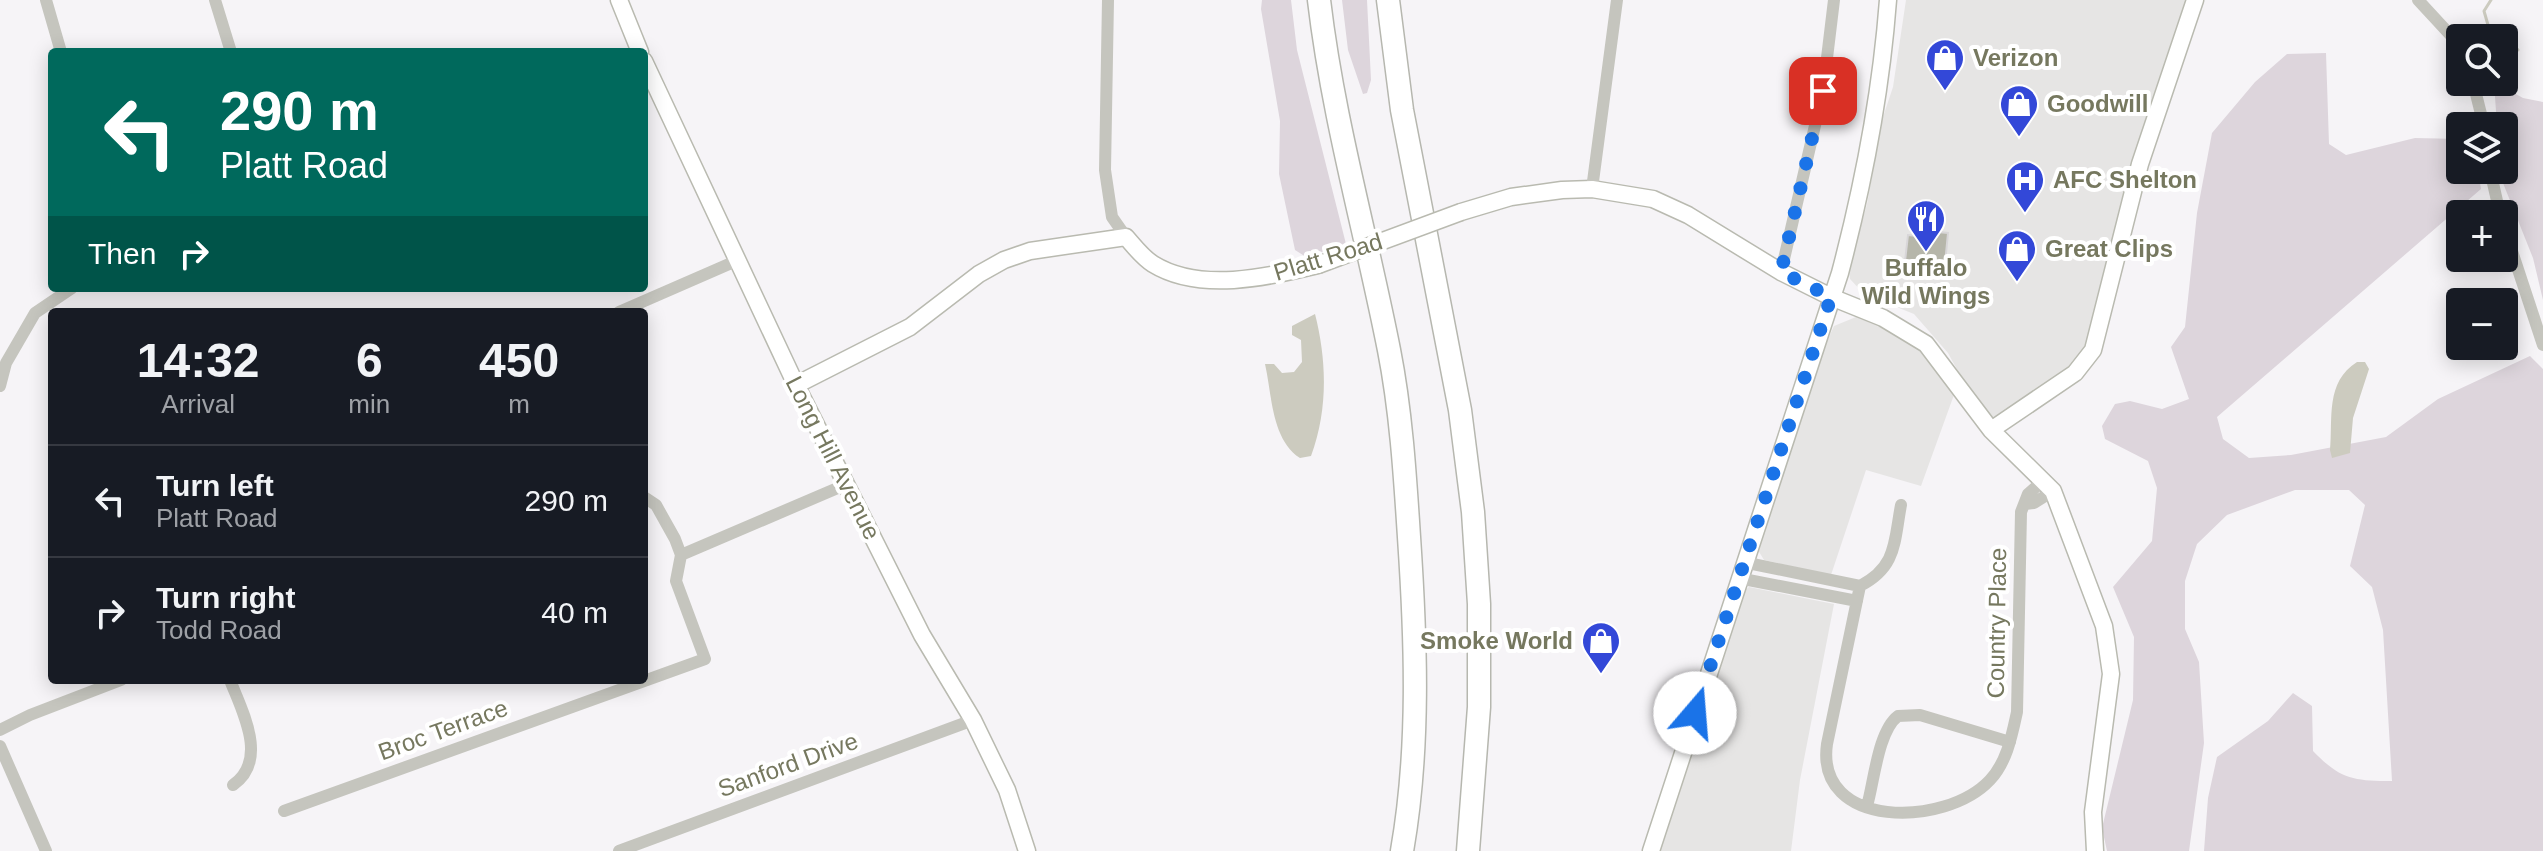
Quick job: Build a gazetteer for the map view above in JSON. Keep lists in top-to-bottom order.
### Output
{
  "streets": {
    "street": [
      "Platt Road",
      "Long Hill Avenue",
      "Country Place",
      "Broc Terrace",
      "Sanford Drive"
    ]
  },
  "crossings": [
    ["Platt Road", "Country Place"],
    ["Long Hill Avenue", "Sanford Drive"]
  ],
  "places": {
    "shop": [
      "Verizon",
      "Goodwill",
      "Great Clips",
      "Smoke World"
    ],
    "hospital": ["AFC Shelton"],
    "restaurant": ["Buffalo Wild Wings"]
  },
  "page": {
    "map_buttons": ["+", "−"],
    "turn": ["290 m", "Platt Road"],
    "then": "Then",
    "eta": [
      "14:32",
      "Arrival",
      "6",
      "min",
      "450",
      "m"
    ],
    "list": [
      {
        "name": "Turn left",
        "note": "Platt Road",
        "value": "290 m"
      },
      {
        "name": "Turn right",
        "note": "Todd Road",
        "value": "40 m"
      }
    ]
  }
}
